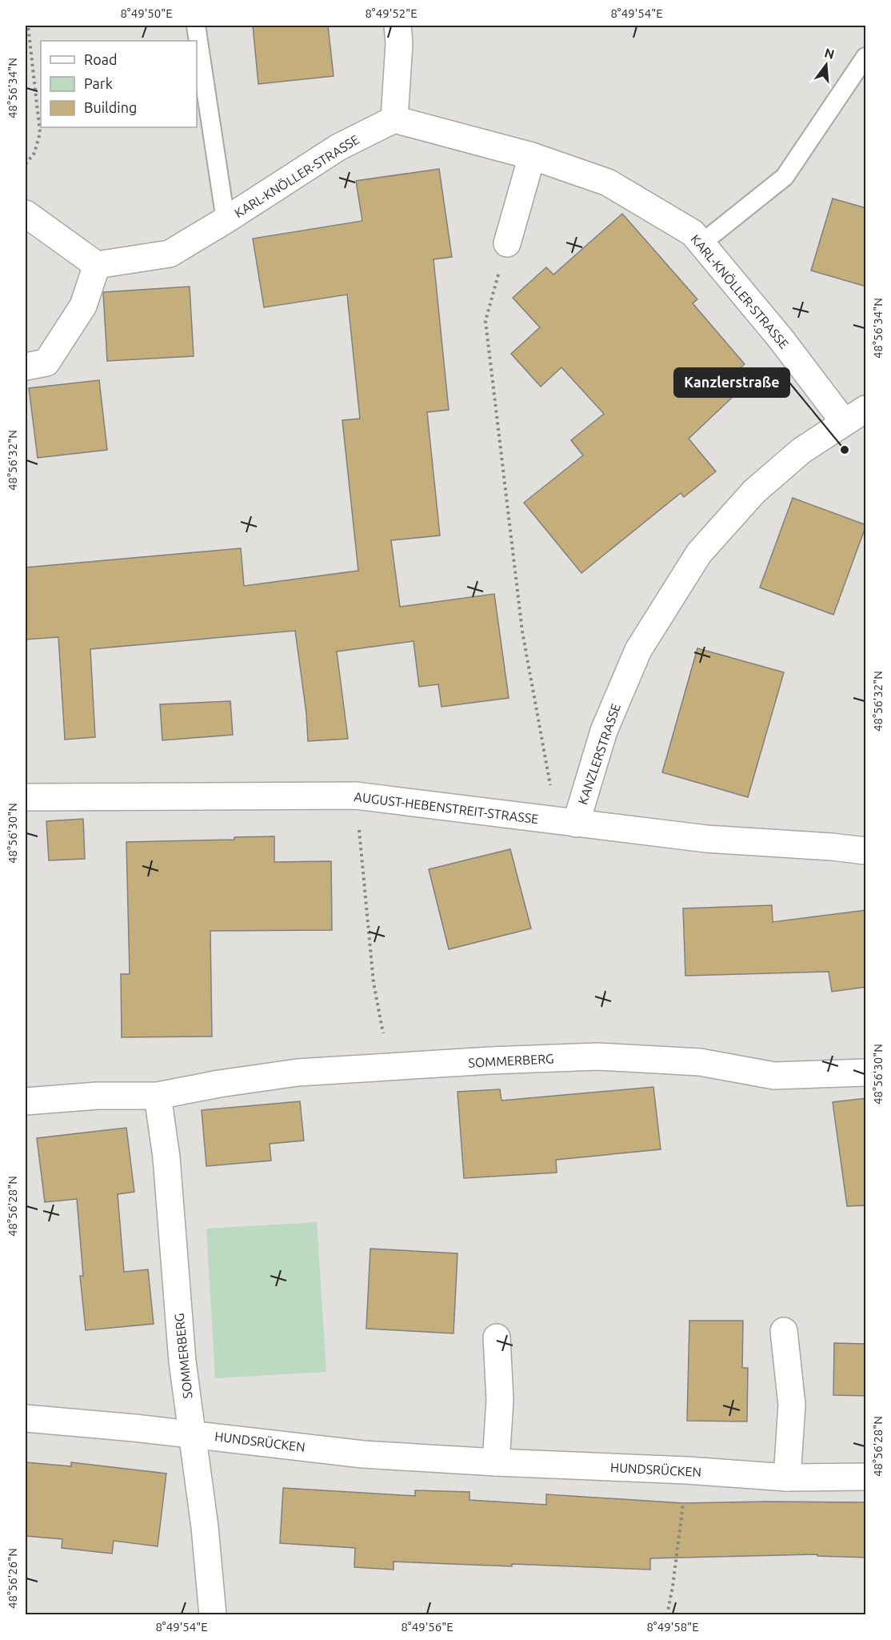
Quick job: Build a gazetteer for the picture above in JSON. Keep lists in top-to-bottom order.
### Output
{
  "streets": {
    "street": [
      "KARL-KNÖLLER-STRASSE",
      "KANZLERSTRASSE",
      "AUGUST-HEBENSTREIT-STRASSE",
      "SOMMERBERG",
      "HUNDSRÜCKEN"
    ]
  },
  "crossings": [
    ["KARL-KNÖLLER-STRASSE", "KANZLERSTRASSE"],
    ["KANZLERSTRASSE", "AUGUST-HEBENSTREIT-STRASSE"],
    ["SOMMERBERG", "HUNDSRÜCKEN"]
  ],
  "places": ["Kanzlerstraße"],
  "legend": ["Road", "Park", "Building"],
  "north": "top",
  "coordinates": [
    "8°49'50\"E",
    "8°49'52\"E",
    "8°49'54\"E",
    "48°56'34\"N",
    "48°56'32\"N",
    "48°56'30\"N",
    "48°56'28\"N",
    "48°56'26\"N",
    "8°49'56\"E",
    "8°49'58\"E"
  ]
}
